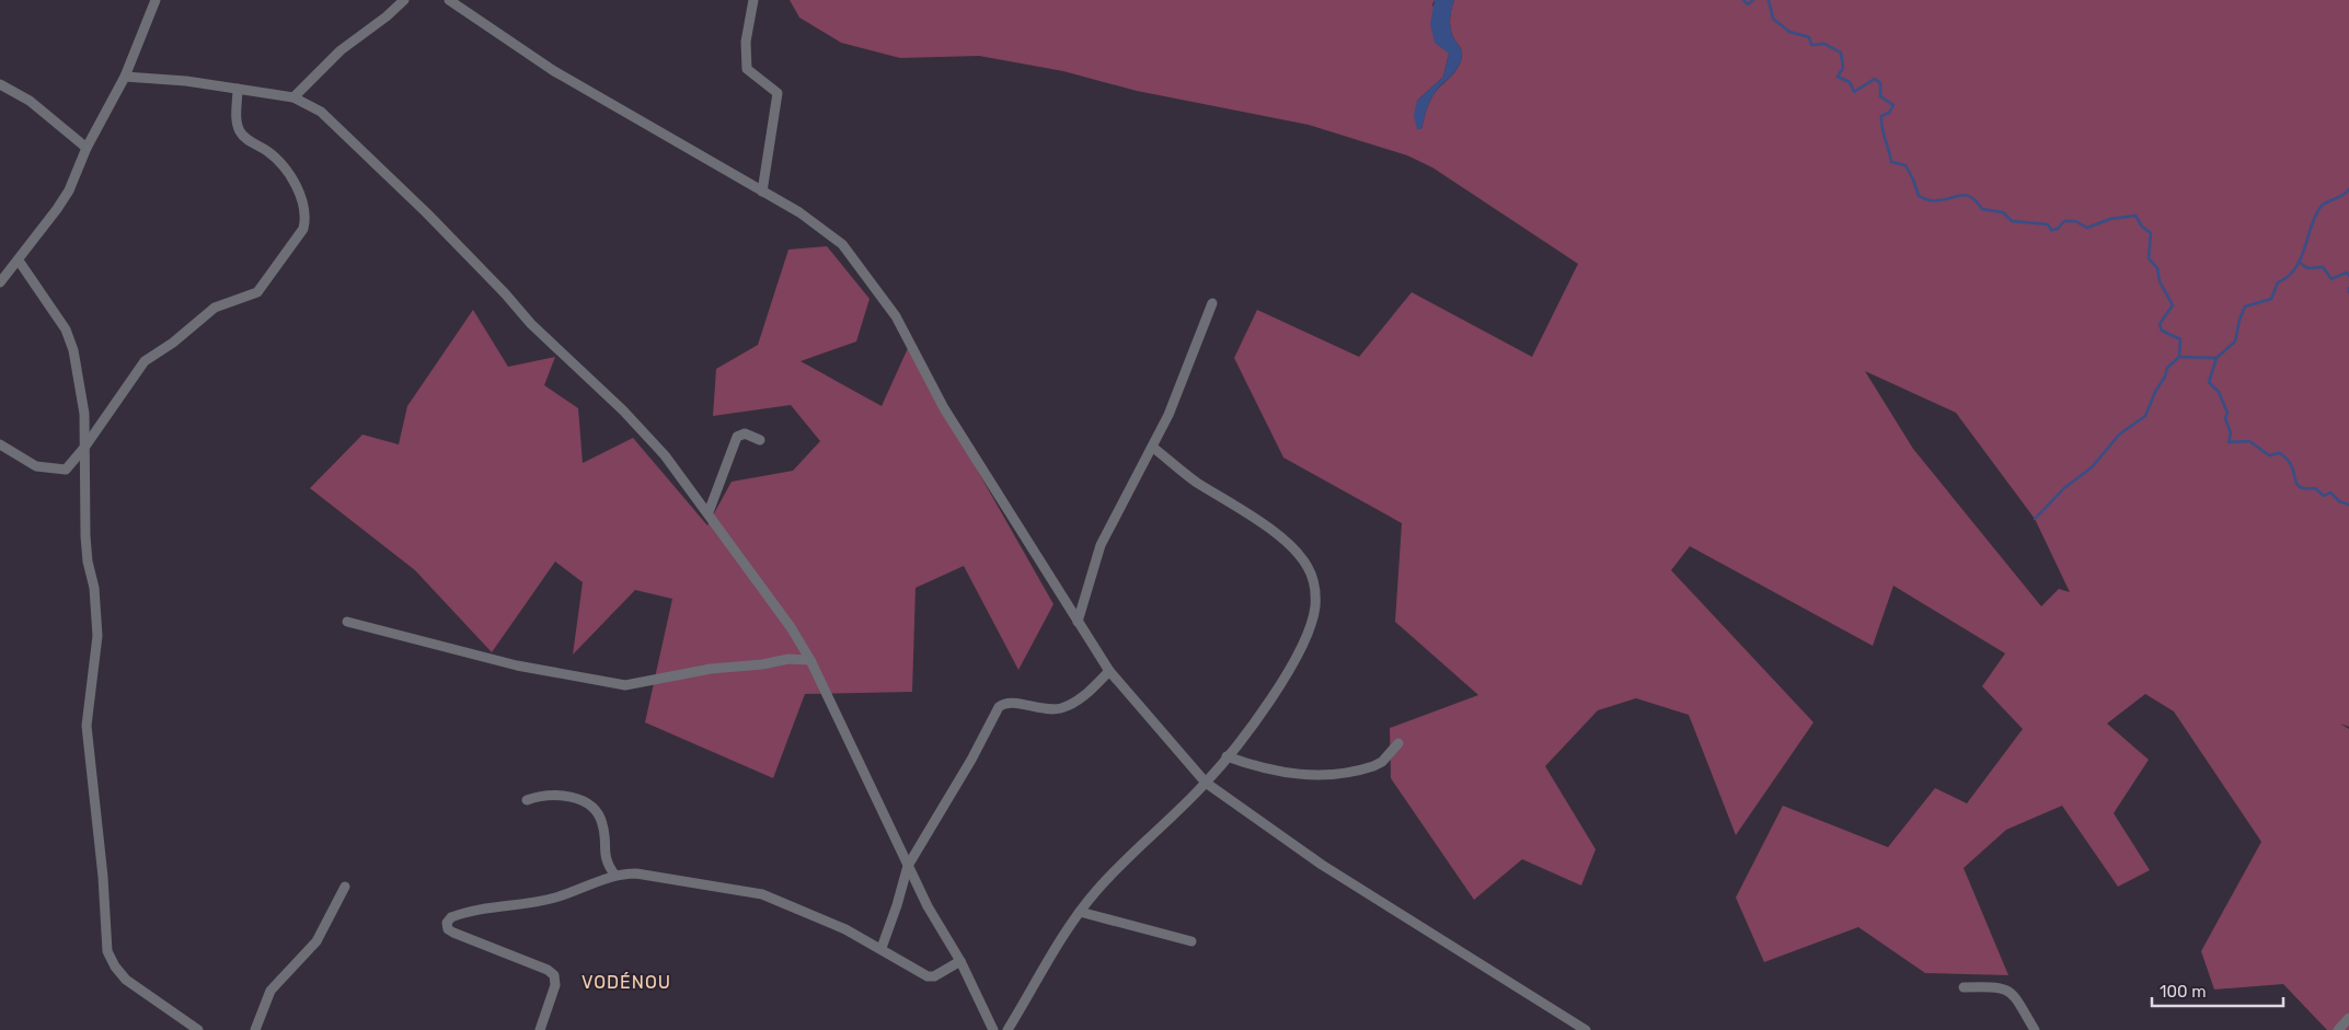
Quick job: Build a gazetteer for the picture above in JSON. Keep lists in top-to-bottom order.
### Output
{
  "districts": ["VODÉNOU"],
  "scale_bar": "100 m"
}
